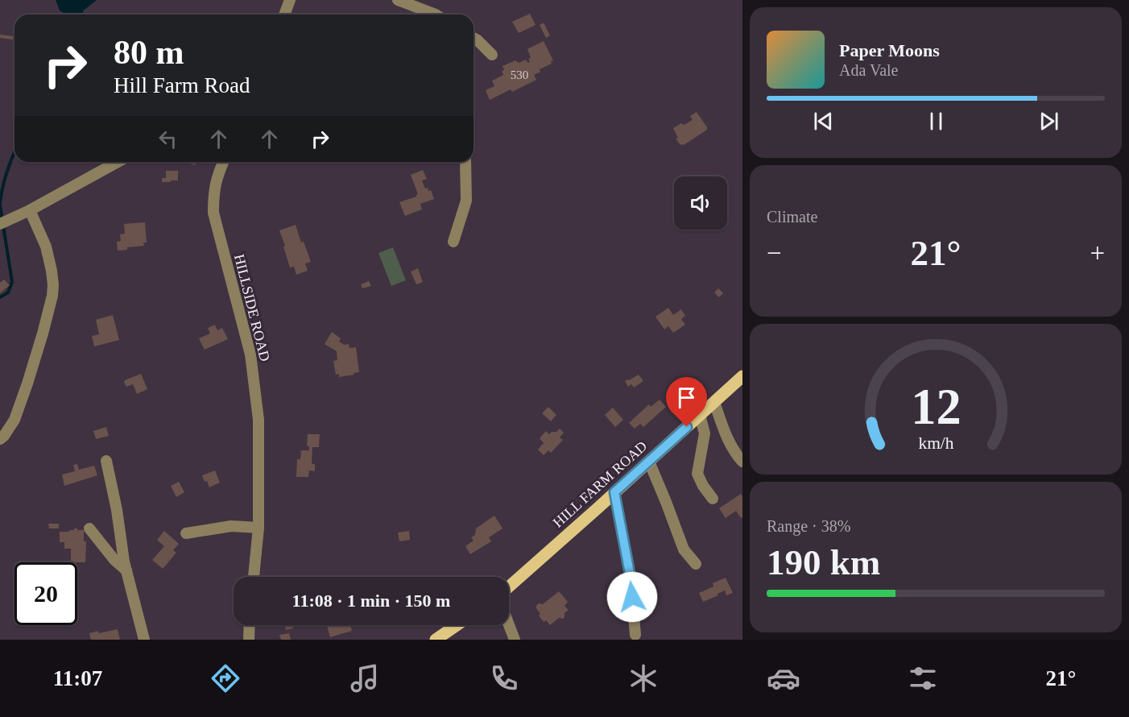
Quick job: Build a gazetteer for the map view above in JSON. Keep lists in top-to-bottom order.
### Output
{
  "streets": {
    "main road": ["HILL FARM ROAD"],
    "street": ["HILLSIDE ROAD"]
  },
  "house_numbers": ["530"],
  "page": {
    "turn": ["80 m", "Hill Farm Road"],
    "song": ["Paper Moons", "Ada Vale"],
    "tile": [
      "Climate",
      ["Range · 38%", "190 km"]
    ],
    "heat": ["−", "21°", "+"],
    "limit": "20",
    "trip": "11:08 · 1 min · 150 m",
    "tabs": ["11:07", "21°"],
    "gauge": ["12", "km/h"]
  }
}
